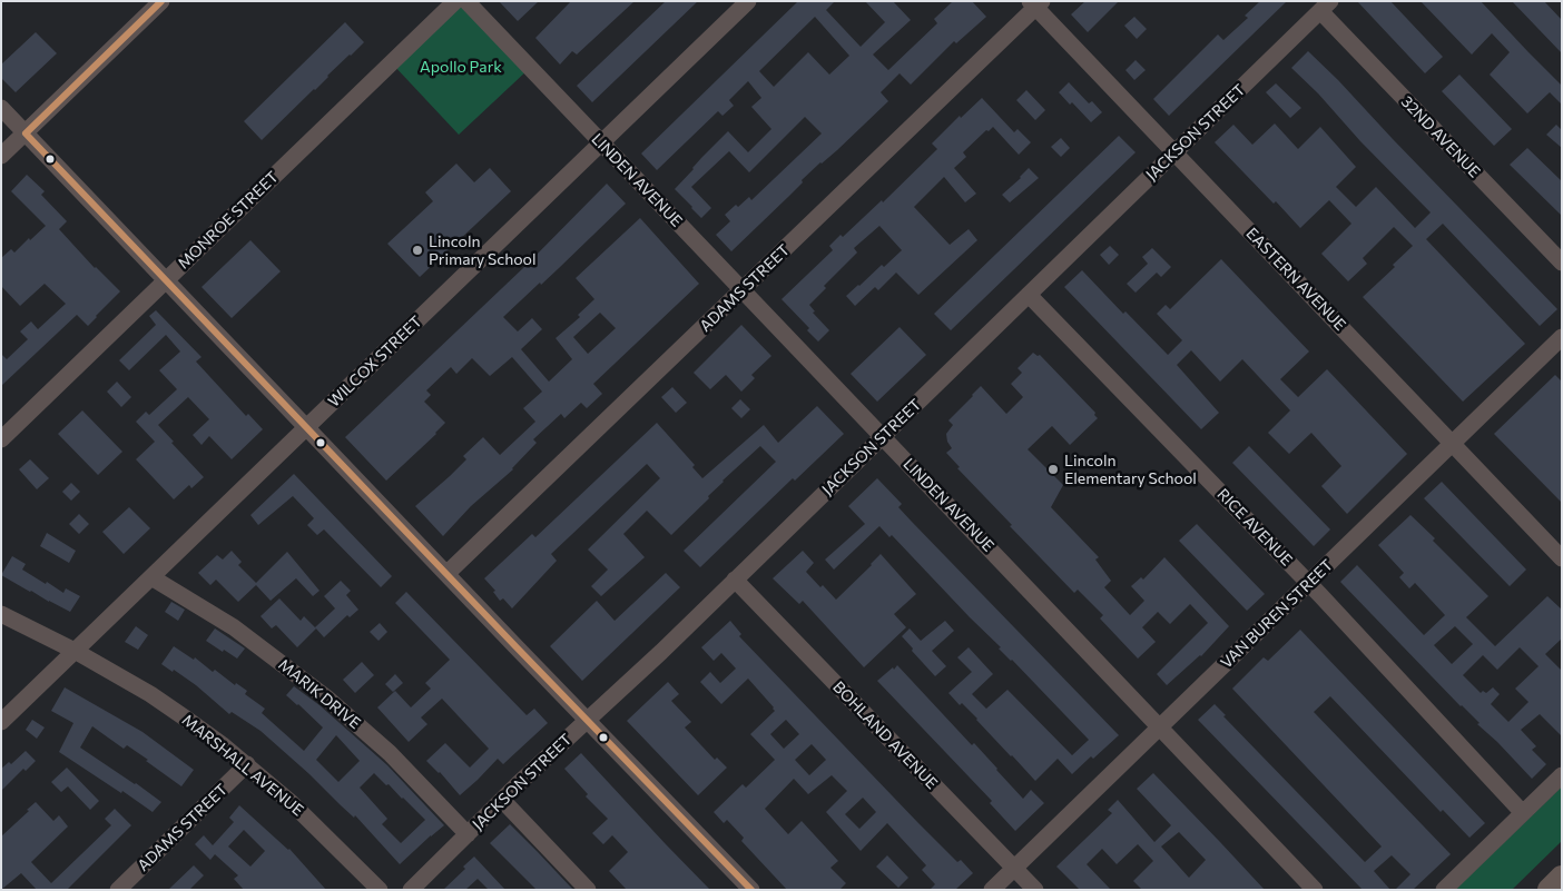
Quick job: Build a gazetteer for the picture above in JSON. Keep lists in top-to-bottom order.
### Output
{
  "streets": {
    "street": [
      "JACKSON STREET",
      "32ND AVENUE",
      "LINDEN AVENUE",
      "MONROE STREET",
      "EASTERN AVENUE",
      "ADAMS STREET",
      "WILCOX STREET",
      "RICE AVENUE",
      "VAN BUREN STREET",
      "MARIK DRIVE",
      "BOHLAND AVENUE",
      "MARSHALL AVENUE"
    ]
  },
  "crossings": [
    ["JACKSON STREET", "32ND AVENUE"],
    ["JACKSON STREET", "LINDEN AVENUE"],
    ["JACKSON STREET", "EASTERN AVENUE"],
    ["JACKSON STREET", "RICE AVENUE"],
    ["JACKSON STREET", "MARIK DRIVE"],
    ["JACKSON STREET", "BOHLAND AVENUE"],
    ["LINDEN AVENUE", "ADAMS STREET"],
    ["LINDEN AVENUE", "WILCOX STREET"],
    ["LINDEN AVENUE", "VAN BUREN STREET"],
    ["EASTERN AVENUE", "ADAMS STREET"],
    ["EASTERN AVENUE", "VAN BUREN STREET"],
    ["ADAMS STREET", "MARSHALL AVENUE"],
    ["WILCOX STREET", "MARIK DRIVE"],
    ["WILCOX STREET", "MARSHALL AVENUE"],
    ["RICE AVENUE", "VAN BUREN STREET"],
    ["VAN BUREN STREET", "BOHLAND AVENUE"]
  ],
  "parks": ["Apollo Park"],
  "places": ["Lincoln Primary School", "Lincoln Elementary School"]
}
